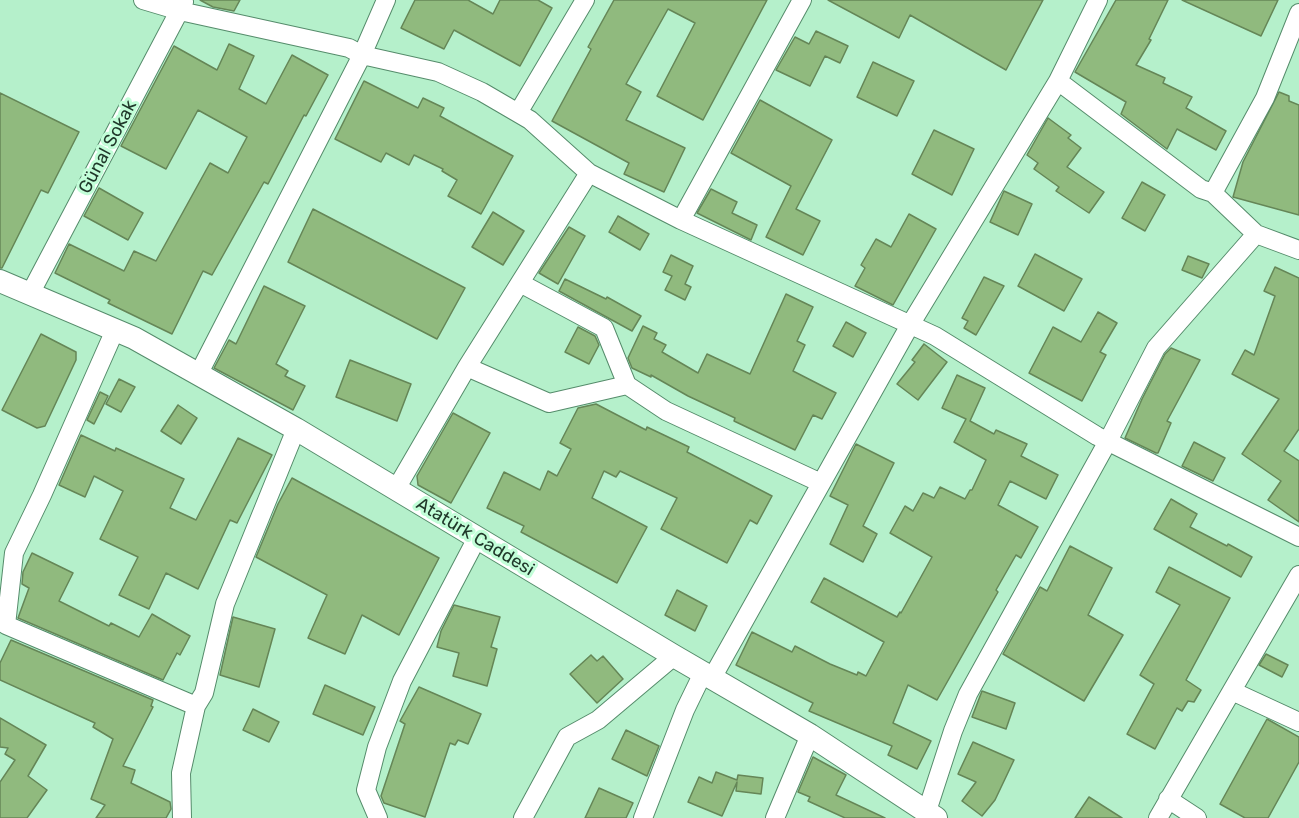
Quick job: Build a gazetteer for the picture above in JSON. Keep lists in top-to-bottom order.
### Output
{
  "streets": {
    "street": ["Günal Sokak", "Atatürk Caddesi"]
  },
  "crossings": [
    ["Günal Sokak", "Atatürk Caddesi"]
  ]
}
